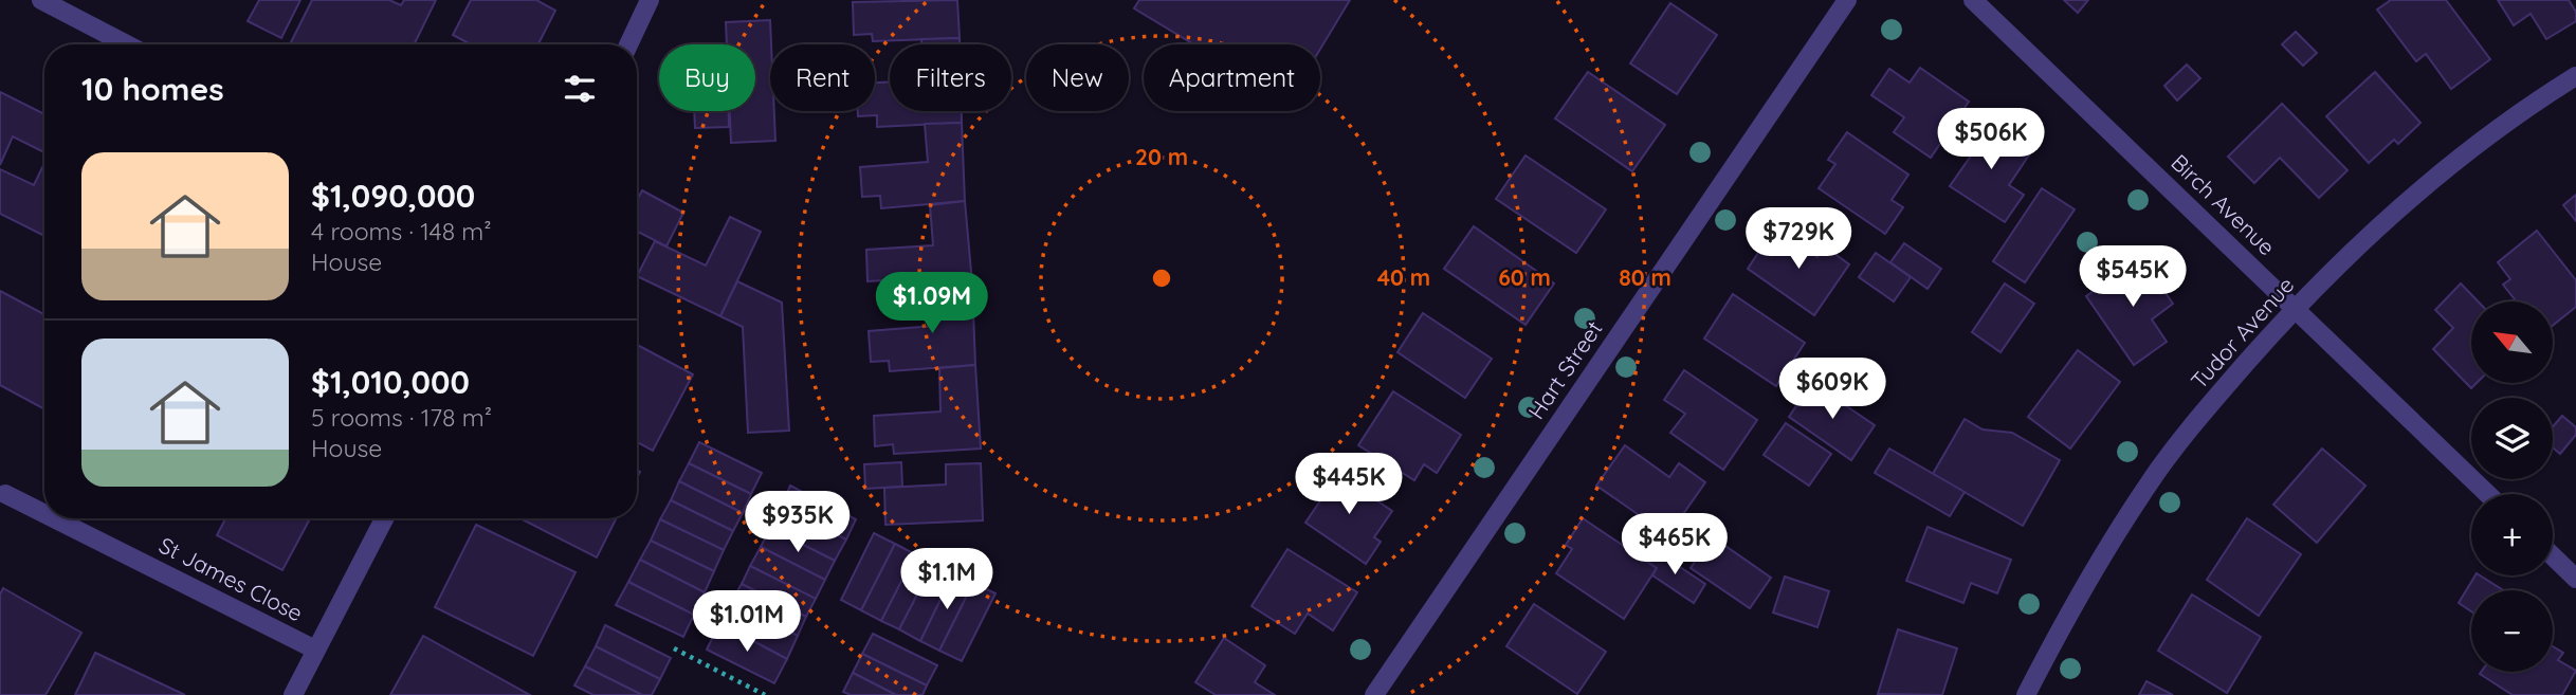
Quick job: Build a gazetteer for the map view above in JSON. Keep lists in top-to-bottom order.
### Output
{
  "streets": {
    "street": [
      "Birch Avenue",
      "Tudor Avenue",
      "Hart Street",
      "St James Close"
    ]
  },
  "crossings": [
    ["Birch Avenue", "Tudor Avenue"]
  ],
  "north": "top left",
  "page": {
    "chip": [
      "Buy",
      "Rent",
      "Filters",
      "New",
      "Apartment"
    ],
    "heading": "10 homes",
    "price": [
      "$506K",
      "$729K",
      "$545K",
      "$1.09M",
      "$609K",
      "$445K",
      "$935K",
      "$465K",
      "$1.1M",
      "$1.01M"
    ],
    "list": [
      {
        "name": "$1,090,000",
        "note": "4 rooms · 148 m² · House"
      },
      {
        "name": "$1,010,000",
        "note": "5 rooms · 178 m² · House"
      }
    ],
    "map_buttons": ["+", "−"]
  },
  "rings": [
    "20 m",
    "40 m",
    "60 m",
    "80 m"
  ]
}
